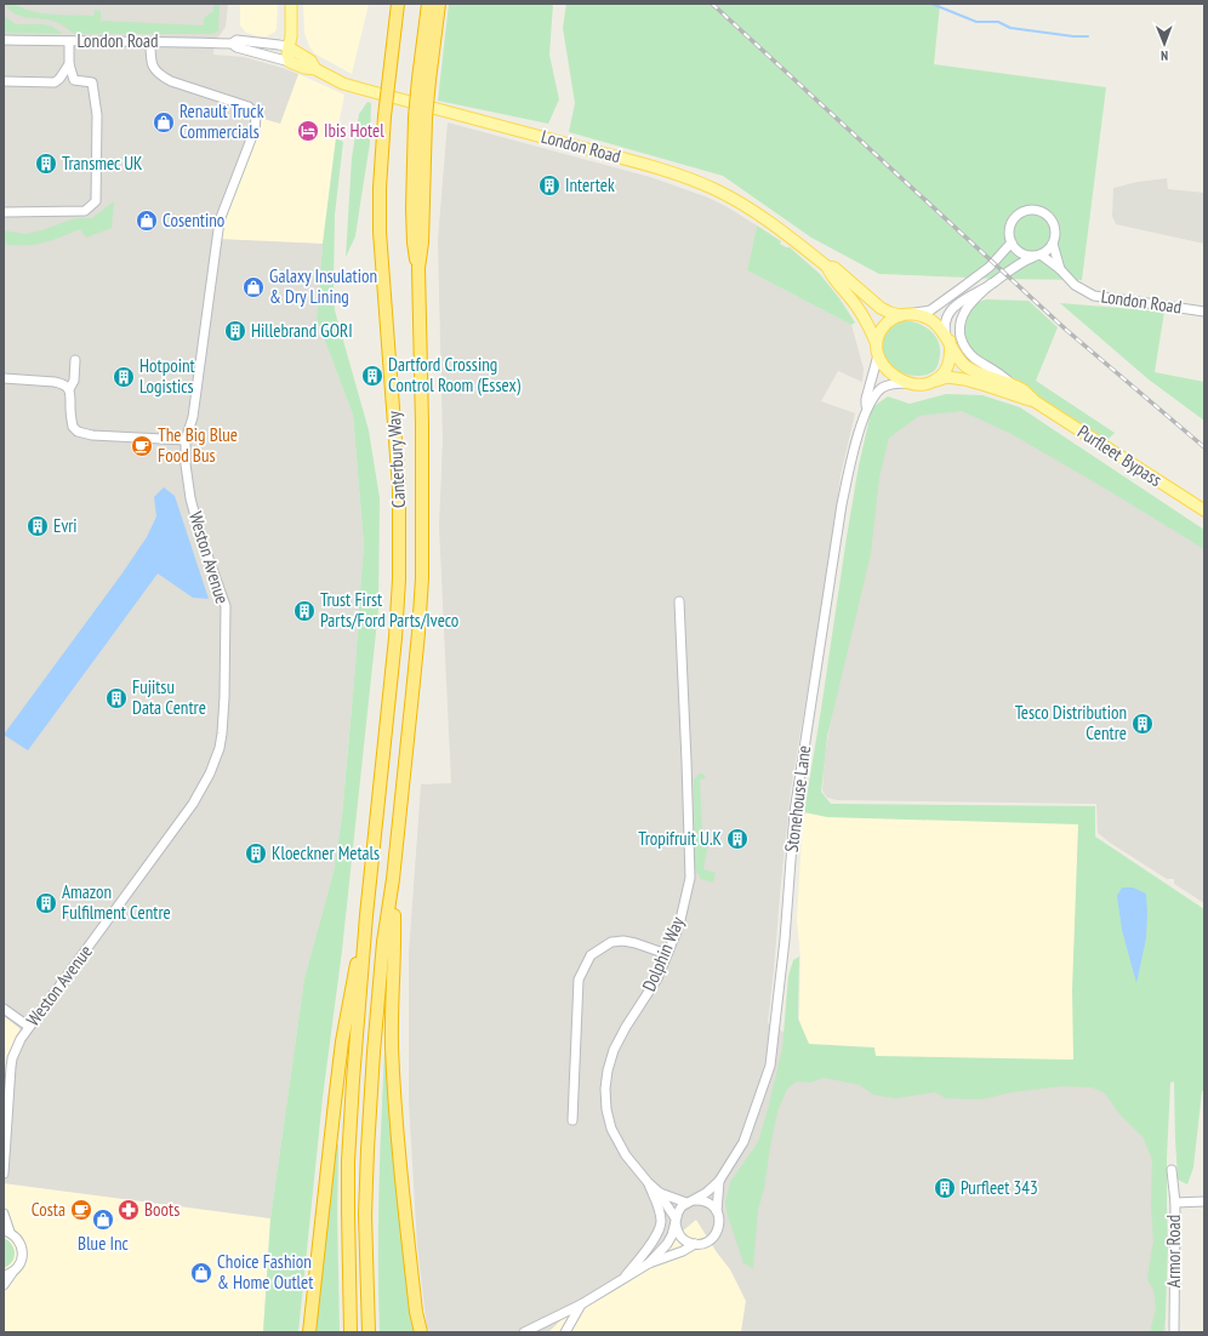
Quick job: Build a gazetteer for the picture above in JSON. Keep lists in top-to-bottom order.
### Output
{
  "streets": {
    "highway": ["Canterbury Way"],
    "main road": ["London Road", "Purfleet Bypass"],
    "street": [
      "Weston Avenue",
      "Stonehouse Lane",
      "Dolphin Way",
      "Armor Road"
    ]
  },
  "crossings": [
    ["London Road", "Purfleet Bypass"],
    ["London Road", "Weston Avenue"],
    ["London Road", "Stonehouse Lane"],
    ["Purfleet Bypass", "Stonehouse Lane"],
    ["Stonehouse Lane", "Dolphin Way"]
  ],
  "places": {
    "shop": [
      "Renault Truck Commercials",
      "Cosentino",
      "Galaxy Insulation & Dry Lining",
      "Blue Inc",
      "Choice Fashion & Home Outlet"
    ],
    "hotel": ["Ibis Hotel"],
    "building": [
      "Transmec UK",
      "Intertek",
      "Hillebrand GORI",
      "Dartford Crossing Control Room (Essex)",
      "Hotpoint Logistics",
      "Evri",
      "Trust First Parts/Ford Parts/Iveco",
      "Fujitsu Data Centre",
      "Tesco Distribution Centre",
      "Tropifruit U.K",
      "Kloeckner Metals",
      "Amazon Fulfilment Centre",
      "Purfleet 343"
    ],
    "cafe": ["The Big Blue Food Bus", "Costa"],
    "pharmacy": ["Boots"]
  },
  "north": "bottom"
}
